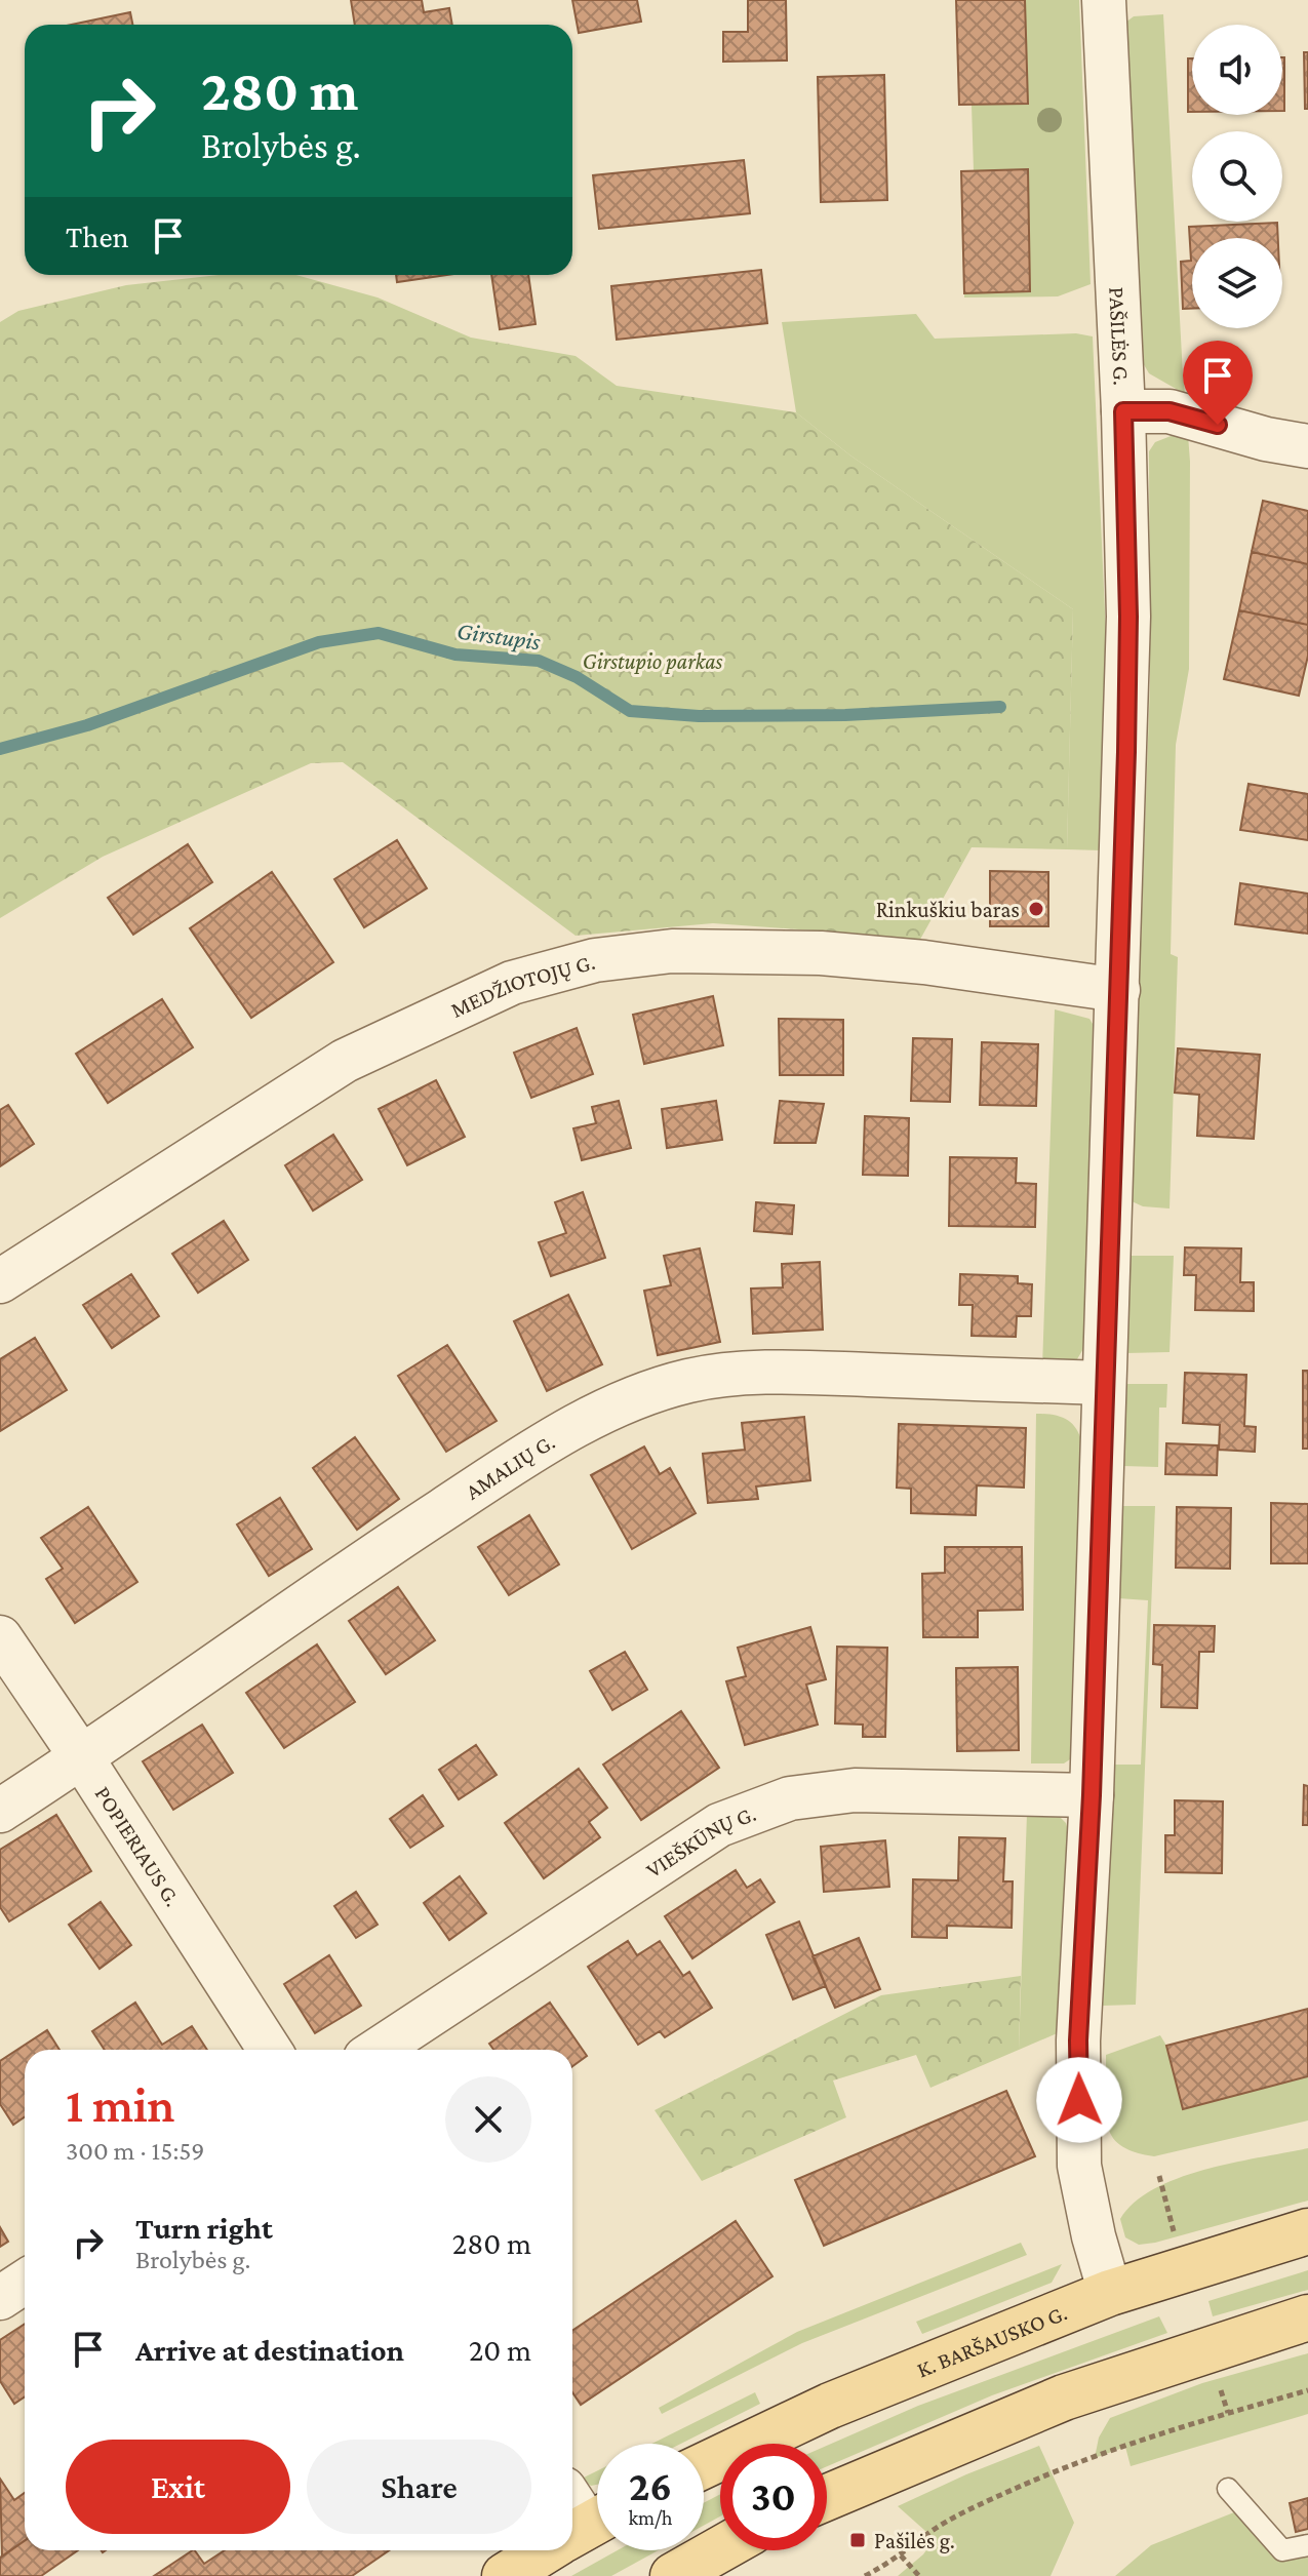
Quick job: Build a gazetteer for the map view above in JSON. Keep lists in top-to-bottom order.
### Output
{
  "streets": {
    "main road": ["K. BARŠAUSKO G."],
    "street": [
      "PAŠILĖS G.",
      "MEDŽIOTOJŲ G.",
      "AMALIŲ G.",
      "VIEŠKŪNŲ G.",
      "POPIERIAUS G."
    ]
  },
  "crossings": [
    ["PAŠILĖS G.", "MEDŽIOTOJŲ G."],
    ["PAŠILĖS G.", "AMALIŲ G."],
    ["PAŠILĖS G.", "VIEŠKŪNŲ G."],
    ["PAŠILĖS G.", "K. BARŠAUSKO G."],
    ["AMALIŲ G.", "POPIERIAUS G."]
  ],
  "water": ["Girstupis"],
  "parks": ["Girstupio parkas"],
  "places": {
    "other": ["Rinkuškiu baras"],
    "transit": ["Pašilės g."]
  },
  "page": {
    "turn": ["280 m", "Brolybės g."],
    "then": "Then",
    "heading": ["1 min", "300 m · 15:59"],
    "list": [
      {
        "name": "Turn right",
        "note": "Brolybės g.",
        "value": "280 m"
      },
      {
        "name": "Arrive at destination",
        "value": "20 m"
      }
    ],
    "buttons": ["Exit", "Share"],
    "speed": "26 km/h",
    "limit": "30"
  }
}
